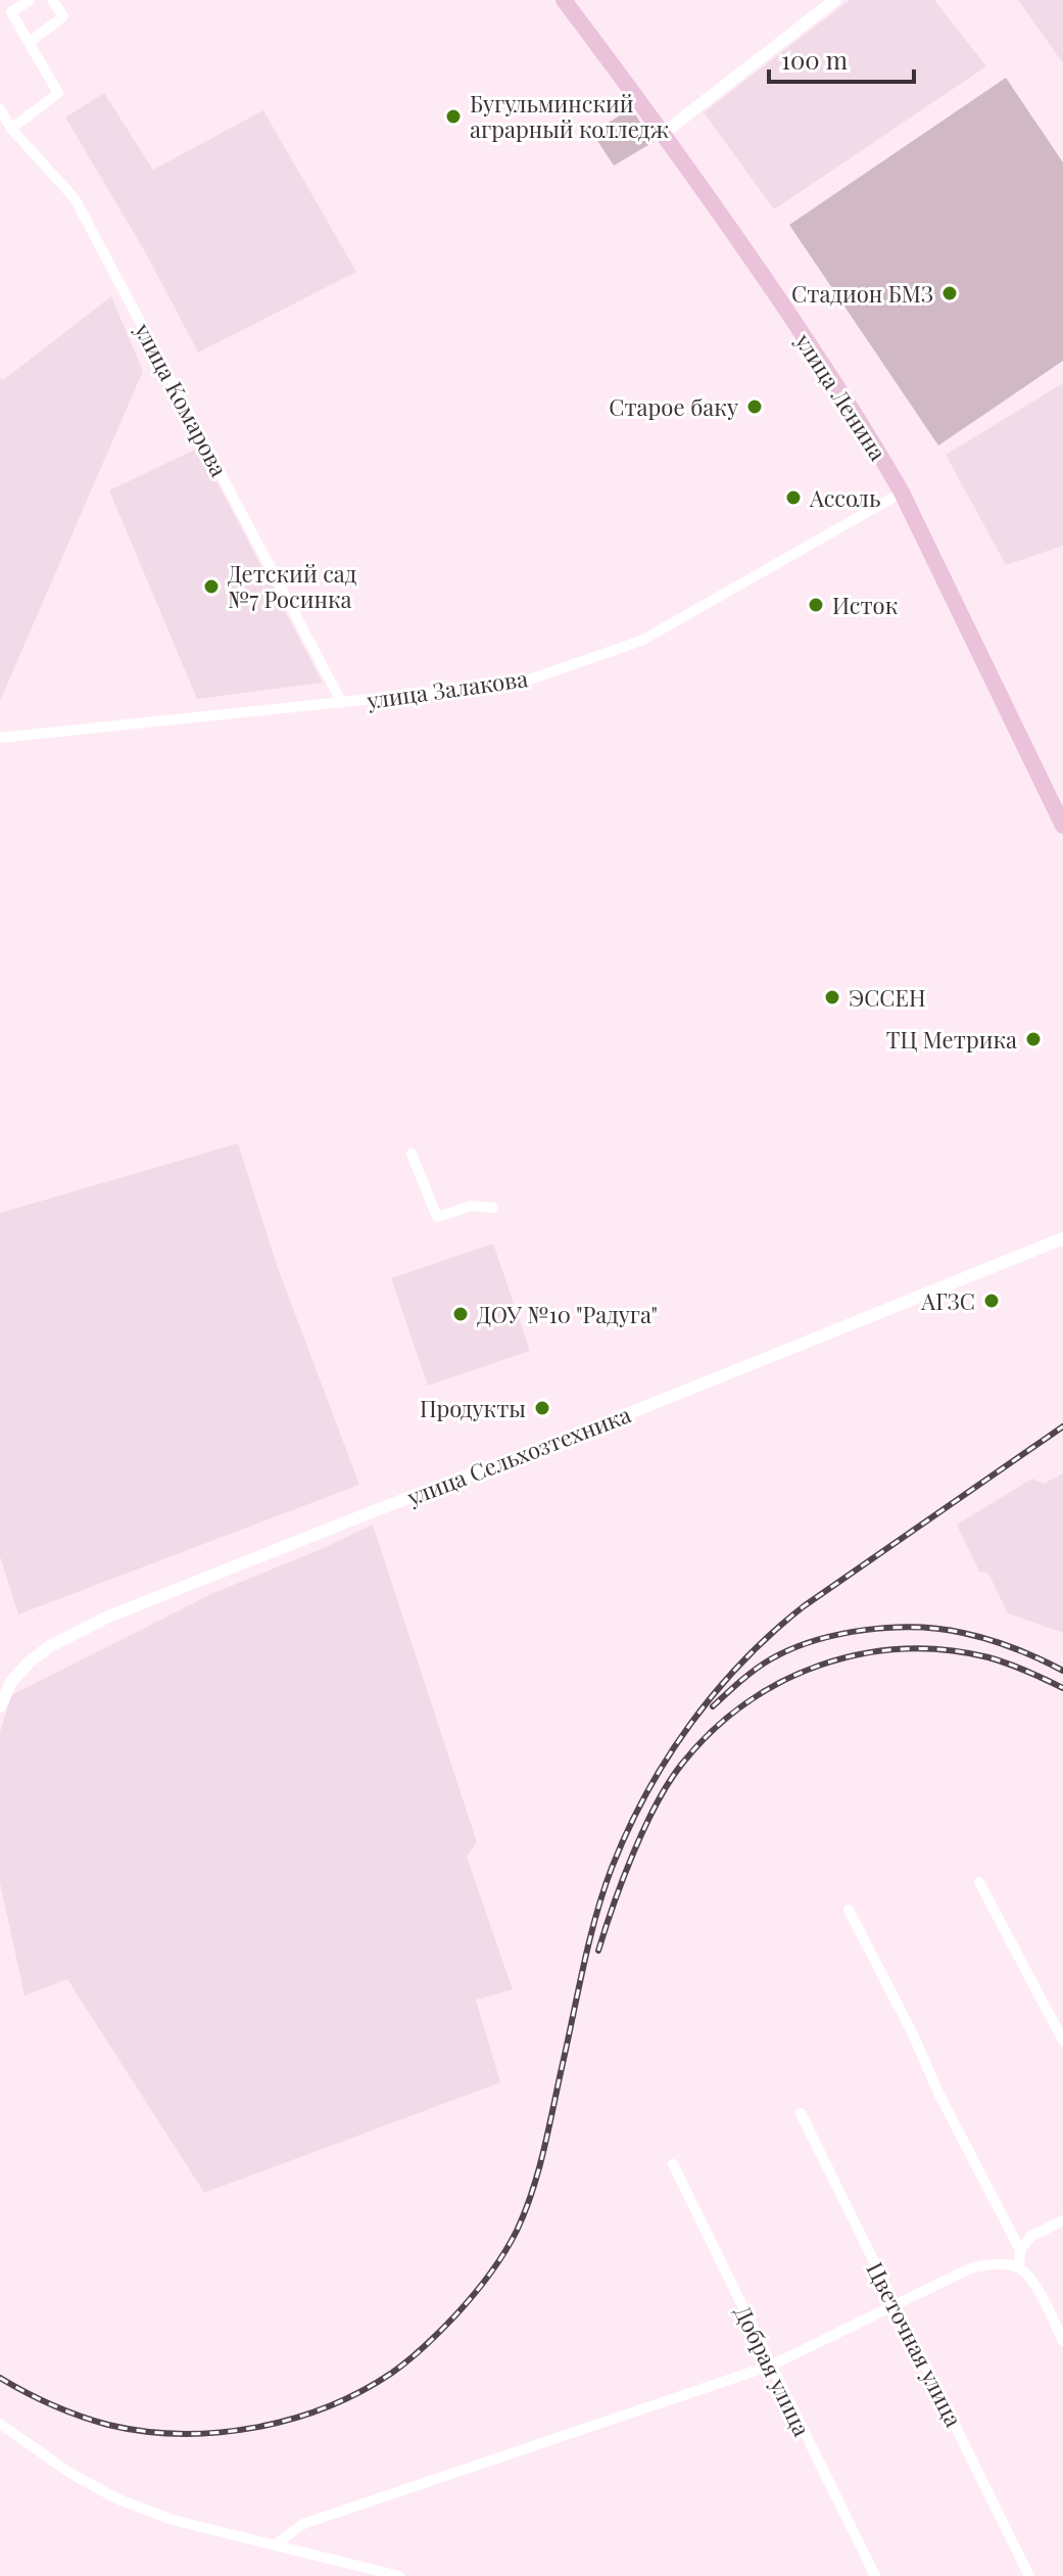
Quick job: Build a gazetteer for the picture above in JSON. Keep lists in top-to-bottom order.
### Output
{
  "streets": {
    "main road": ["улица Ленина"],
    "street": [
      "улица Комарова",
      "улица Залакова",
      "улица Сельхозтехника",
      "Цветочная улица",
      "Добрая улица"
    ]
  },
  "crossings": [
    ["улица Ленина", "улица Залакова"],
    ["улица Комарова", "улица Залакова"]
  ],
  "places": [
    "Бугульминский аграрный колледж",
    "Стадион БМЗ",
    "Старое баку",
    "Ассоль",
    "Детский сад №7 Росинка",
    "Исток",
    "ЭССЕН",
    "ТЦ Метрика",
    "АГЗС",
    "ДОУ №10 \"Радуга\"",
    "Продукты"
  ],
  "scale_bar": "100 m"
}
